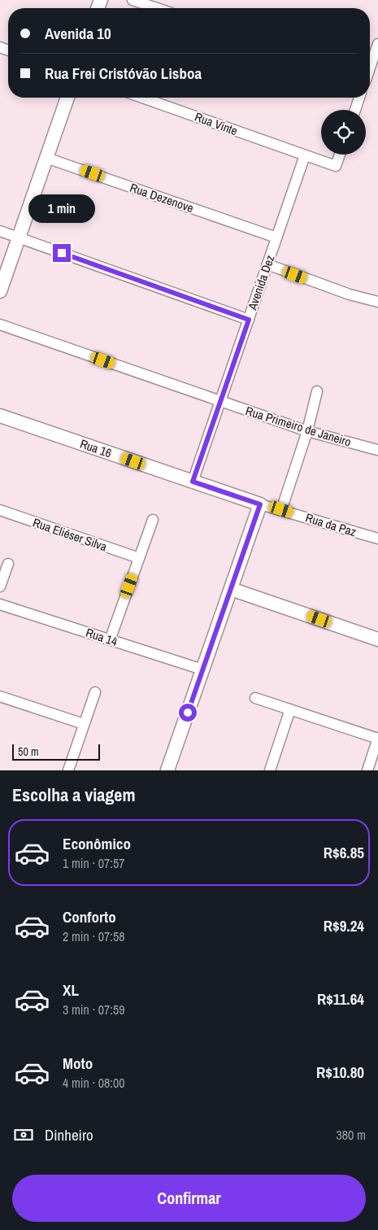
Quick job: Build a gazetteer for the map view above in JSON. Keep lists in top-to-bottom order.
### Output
{
  "streets": {
    "street": [
      "Rua Vinte",
      "Rua Dezenove",
      "Avenida Dez",
      "Rua Primeiro de Janeiro",
      "Rua 16",
      "Rua da Paz",
      "Rua Eliéser Silva",
      "Rua 14"
    ]
  },
  "crossings": [
    ["Rua Vinte", "Avenida Dez"],
    ["Rua Dezenove", "Avenida Dez"],
    ["Avenida Dez", "Rua Primeiro de Janeiro"],
    ["Avenida Dez", "Rua 16"],
    ["Rua 16", "Rua da Paz"]
  ],
  "scale_bar": "50 m",
  "page": {
    "banner": ["Avenida 10", "Rua Frei Cristóvão Lisboa"],
    "bubble": "1 min",
    "scale": "50 m",
    "heading": "Escolha a viagem",
    "list": [
      {
        "name": "Econômico",
        "note": "1 min · 07:57",
        "value": "R$6.85"
      },
      {
        "name": "Conforto",
        "note": "2 min · 07:58",
        "value": "R$9.24"
      },
      {
        "name": "XL",
        "note": "3 min · 07:59",
        "value": "R$11.64"
      },
      {
        "name": "Moto",
        "note": "4 min · 08:00",
        "value": "R$10.80"
      }
    ],
    "pay": ["Dinheiro", "380 m"],
    "buttons": "Confirmar"
  }
}
